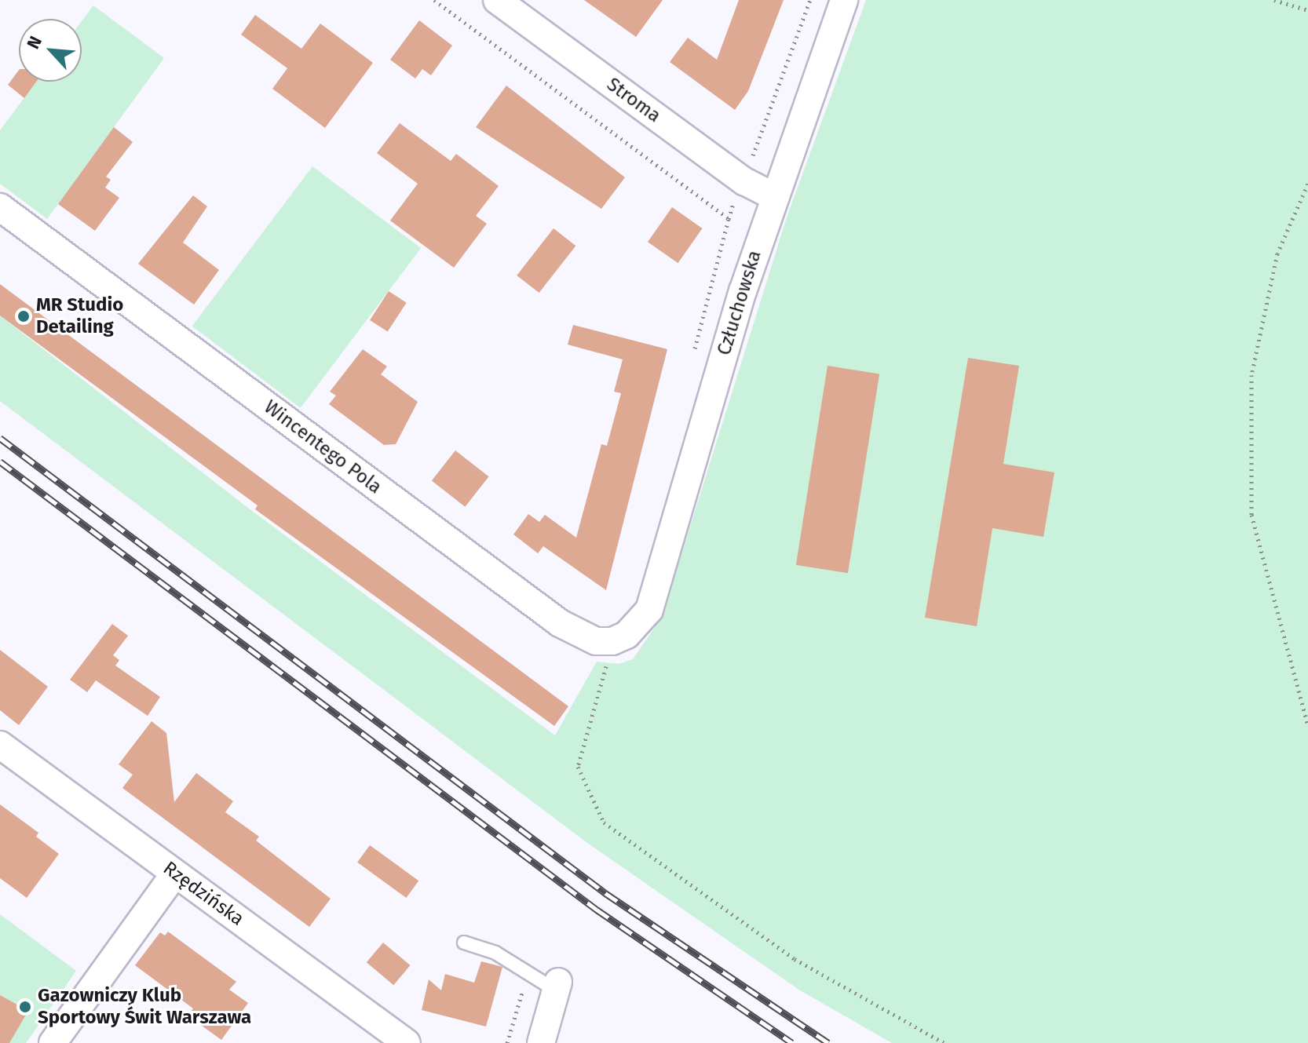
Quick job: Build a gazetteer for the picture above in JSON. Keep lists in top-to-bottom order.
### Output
{
  "streets": {
    "street": [
      "Stroma",
      "Człuchowska",
      "Wincentego Pola",
      "Rzędzińska"
    ]
  },
  "crossings": [
    ["Stroma", "Człuchowska"],
    ["Człuchowska", "Wincentego Pola"]
  ],
  "places": ["MR Studio Detailing", "Gazowniczy Klub Sportowy Świt Warszawa"],
  "north": "top left"
}
